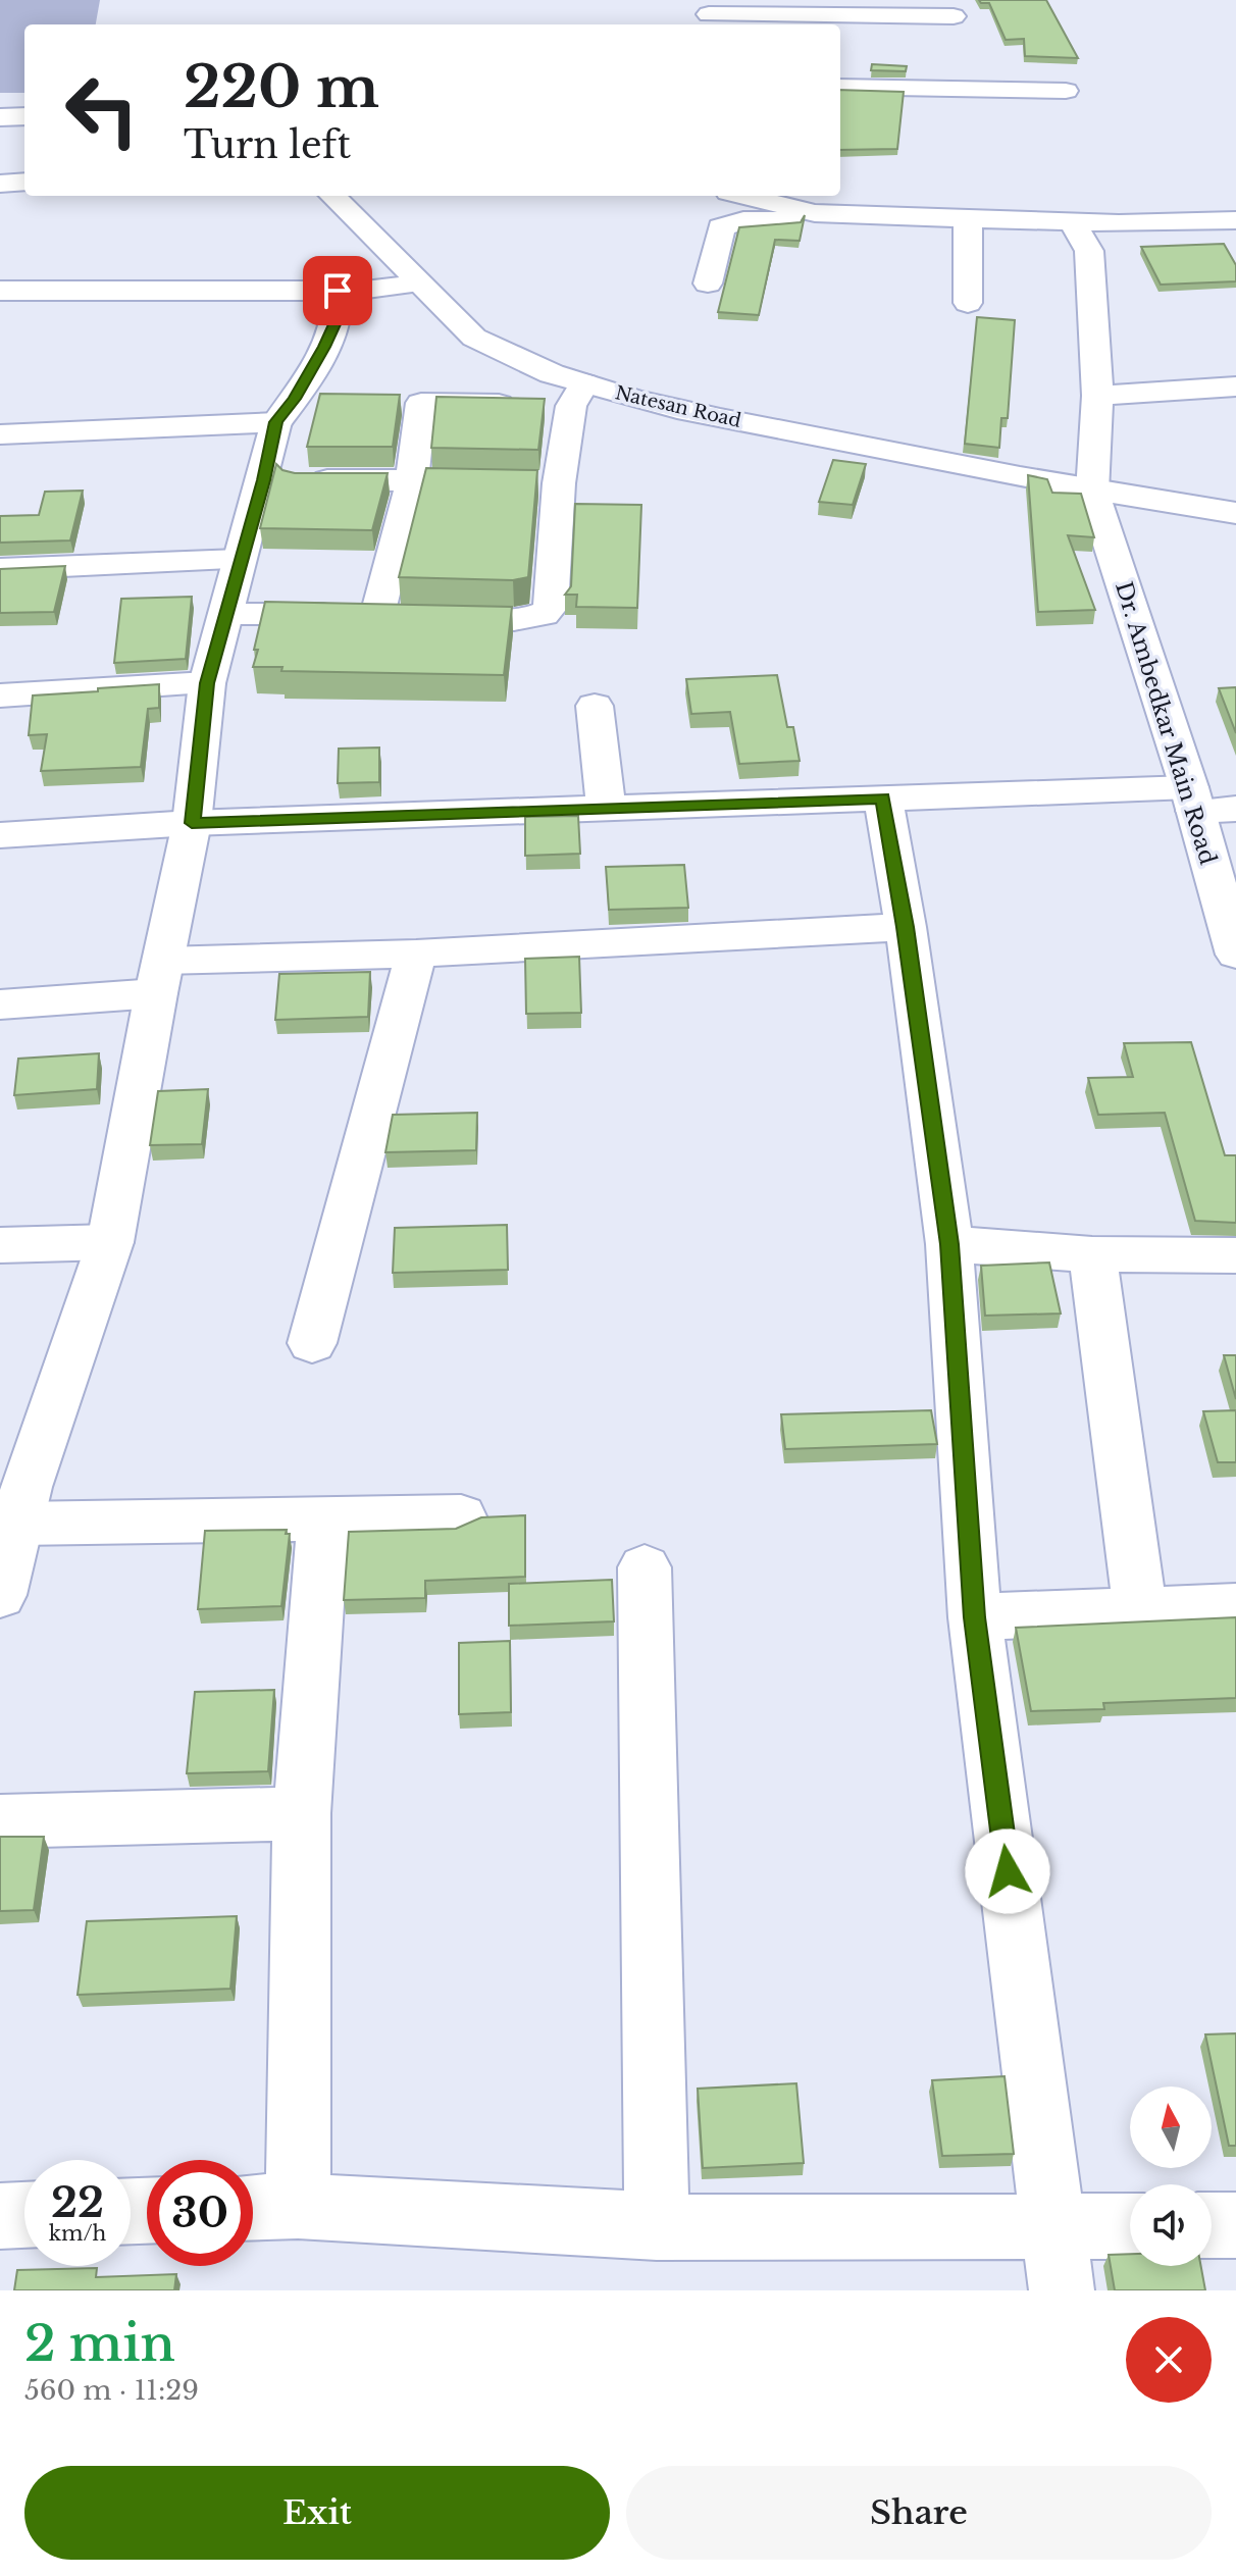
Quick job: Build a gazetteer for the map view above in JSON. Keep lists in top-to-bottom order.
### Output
{
  "streets": {
    "street": ["Natesan Road", "Dr. Ambedkar Main Road"]
  },
  "crossings": [
    ["Natesan Road", "Dr. Ambedkar Main Road"]
  ],
  "north": "top",
  "page": {
    "turn": ["220 m", "Turn left"],
    "speed": "22 km/h",
    "limit": "30",
    "heading": ["2 min", "560 m · 11:29"],
    "buttons": ["Exit", "Share"]
  }
}
